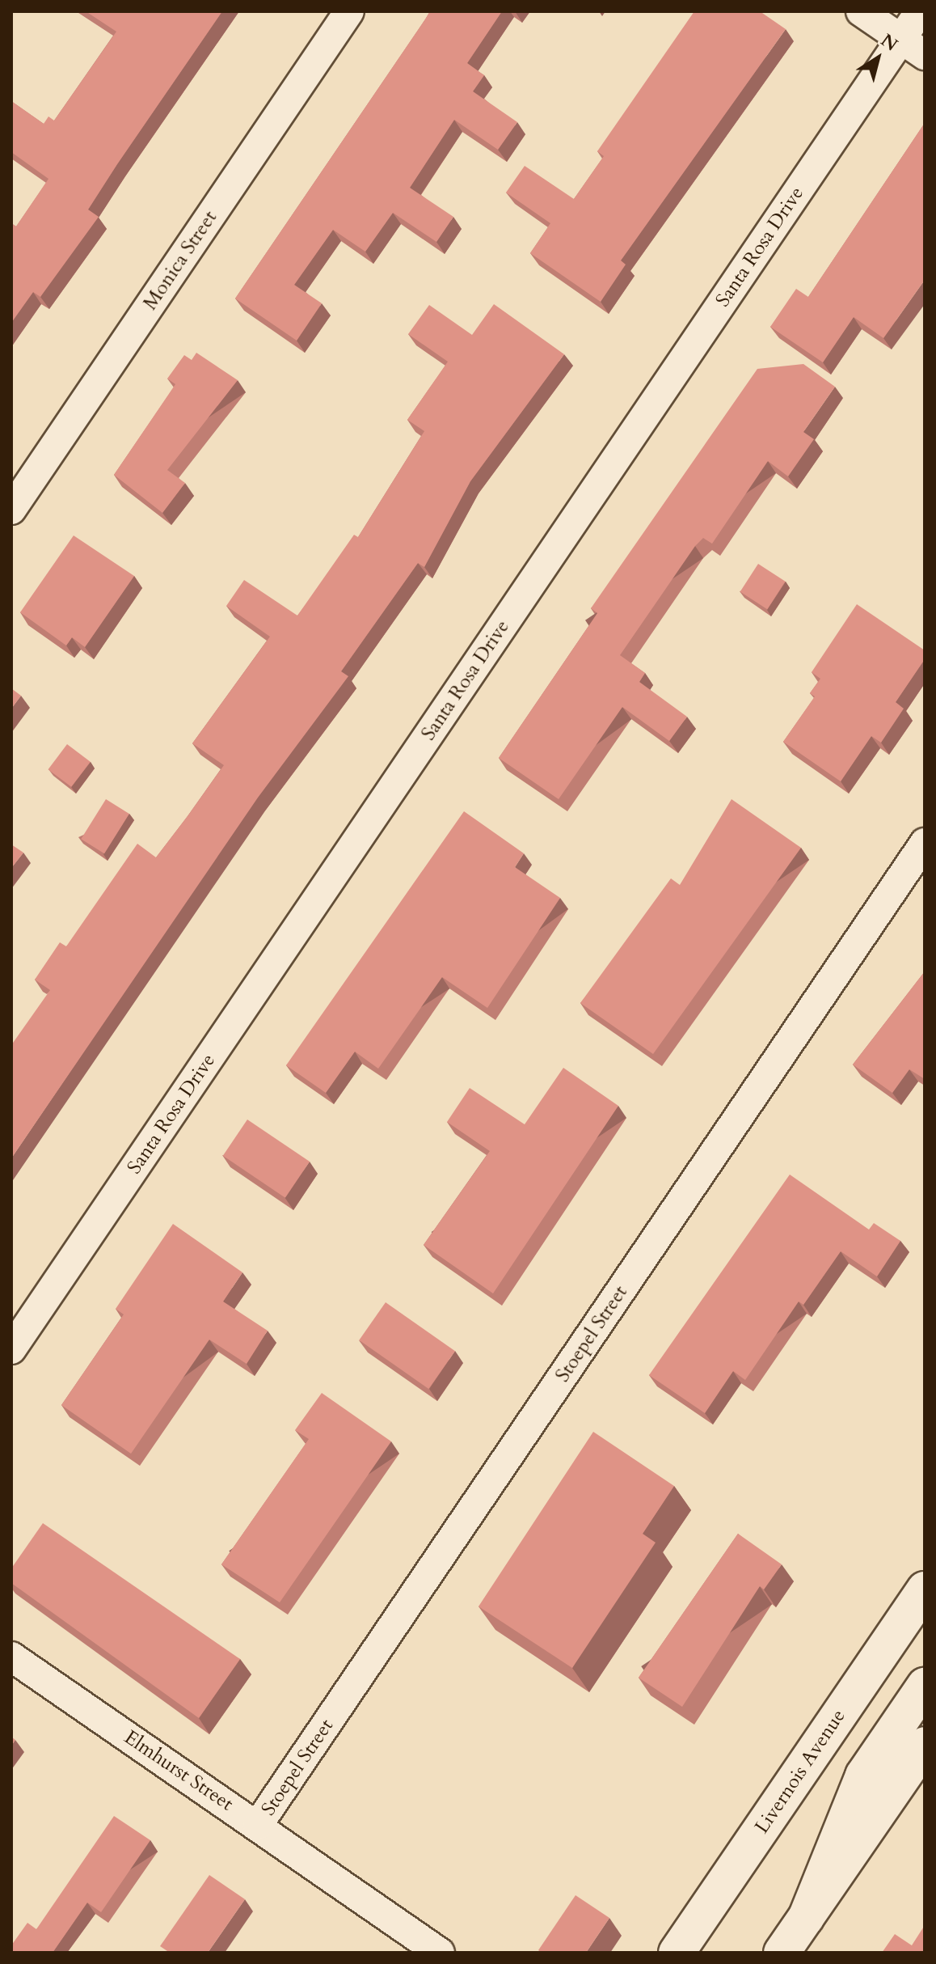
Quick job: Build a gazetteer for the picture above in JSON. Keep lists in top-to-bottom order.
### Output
{
  "streets": {
    "main road": ["Livernois Avenue"],
    "street": [
      "Santa Rosa Drive",
      "Monica Street",
      "Stoepel Street",
      "Elmhurst Street"
    ]
  },
  "crossings": [
    ["Stoepel Street", "Elmhurst Street"]
  ],
  "north": "top right"
}
